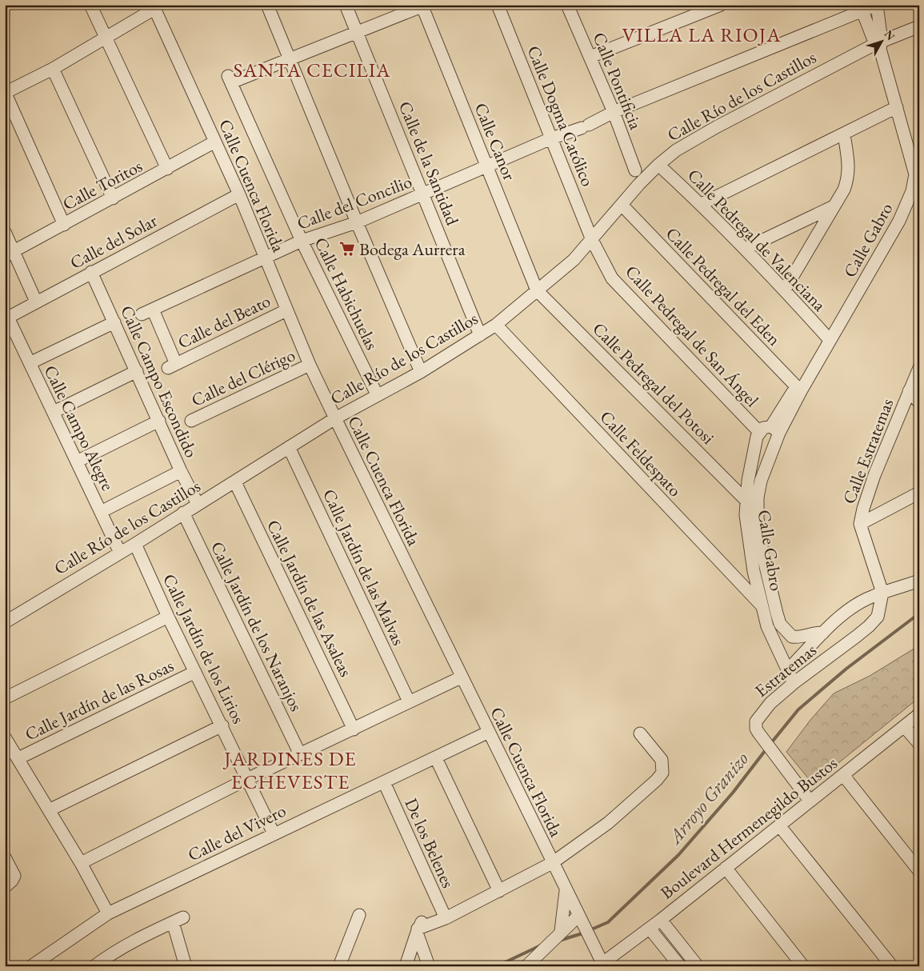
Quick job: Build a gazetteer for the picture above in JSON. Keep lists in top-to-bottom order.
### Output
{
  "streets": {
    "street": [
      "Calle Pontificia",
      "Calle Río de los Castillos",
      "Calle Dogma Católico",
      "Calle Canor",
      "Calle de la Santidad",
      "Calle Toritos",
      "Calle Cuenca Florida",
      "Calle del Concilio",
      "Calle Pedregal de Valenciana",
      "Calle Gabro",
      "Calle del Solar",
      "Calle Pedregal del Eden",
      "Calle Habichuelas",
      "Calle del Beato",
      "Calle Pedregal de San Ángel",
      "Calle del Clérigo",
      "Calle Campo Escondido",
      "Calle Pedregal del Potosi",
      "Calle Campo Alegre",
      "Calle Estratemas",
      "Calle Feldespato",
      "Calle Jardín de las Malvas",
      "Calle Jardín de las Asaleas",
      "Calle Jardín de los Naranjos",
      "Calle Jardín de los Lirios",
      "Estratemas",
      "Calle Jardín de las Rosas",
      "Boulevard Hermenegildo Bustos",
      "Calle del Vivero",
      "De los Belenes"
    ]
  },
  "crossings": [
    ["Calle Pontificia", "Calle del Concilio"],
    ["Calle Río de los Castillos", "Calle Dogma Católico"],
    ["Calle Río de los Castillos", "Calle Canor"],
    ["Calle Río de los Castillos", "Calle de la Santidad"],
    ["Calle Río de los Castillos", "Calle Cuenca Florida"],
    ["Calle Río de los Castillos", "Calle del Concilio"],
    ["Calle Río de los Castillos", "Calle Pedregal de Valenciana"],
    ["Calle Río de los Castillos", "Calle Gabro"],
    ["Calle Río de los Castillos", "Calle Pedregal del Eden"],
    ["Calle Río de los Castillos", "Calle Habichuelas"],
    ["Calle Río de los Castillos", "Calle Pedregal de San Ángel"],
    ["Calle Río de los Castillos", "Calle Campo Escondido"],
    ["Calle Río de los Castillos", "Calle Pedregal del Potosi"],
    ["Calle Río de los Castillos", "Calle Campo Alegre"],
    ["Calle Río de los Castillos", "Calle Feldespato"],
    ["Calle Río de los Castillos", "Calle Jardín de las Malvas"],
    ["Calle Río de los Castillos", "Calle Jardín de las Asaleas"],
    ["Calle Río de los Castillos", "Calle Jardín de los Naranjos"],
    ["Calle Río de los Castillos", "Calle Jardín de los Lirios"],
    ["Calle Dogma Católico", "Calle del Concilio"],
    ["Calle Dogma Católico", "Calle Pedregal de San Ángel"],
    ["Calle Canor", "Calle del Concilio"],
    ["Calle Canor", "Calle Pedregal del Potosi"],
    ["Calle de la Santidad", "Calle del Concilio"],
    ["Calle Toritos", "Calle Cuenca Florida"],
    ["Calle Cuenca Florida", "Calle del Concilio"],
    ["Calle Cuenca Florida", "Calle del Solar"],
    ["Calle Cuenca Florida", "Calle del Beato"],
    ["Calle Cuenca Florida", "Calle del Clérigo"],
    ["Calle Cuenca Florida", "Boulevard Hermenegildo Bustos"],
    ["Calle Cuenca Florida", "Calle del Vivero"],
    ["Calle del Concilio", "Calle Gabro"],
    ["Calle del Concilio", "Calle Habichuelas"],
    ["Calle del Concilio", "Calle del Beato"],
    ["Calle Pedregal de Valenciana", "Calle Gabro"],
    ["Calle Gabro", "Calle Pedregal del Eden"],
    ["Calle Gabro", "Calle Pedregal de San Ángel"],
    ["Calle Gabro", "Calle Pedregal del Potosi"],
    ["Calle Gabro", "Calle Feldespato"],
    ["Calle Gabro", "Estratemas"],
    ["Calle del Solar", "Calle Campo Escondido"],
    ["Calle del Solar", "Calle Campo Alegre"],
    ["Calle Estratemas", "Estratemas"],
    ["Calle Jardín de los Lirios", "Calle Jardín de las Rosas"],
    ["Calle Jardín de los Lirios", "Calle del Vivero"],
    ["Estratemas", "Boulevard Hermenegildo Bustos"],
    ["Calle del Vivero", "De los Belenes"]
  ],
  "districts": ["VILLA LA RIOJA", "SANTA CECILIA", "JARDINES DE ECHEVESTE"],
  "water": ["Arroyo Granizo"],
  "places": {
    "supermarket": ["Bodega Aurrera"]
  },
  "north": "top right"
}
